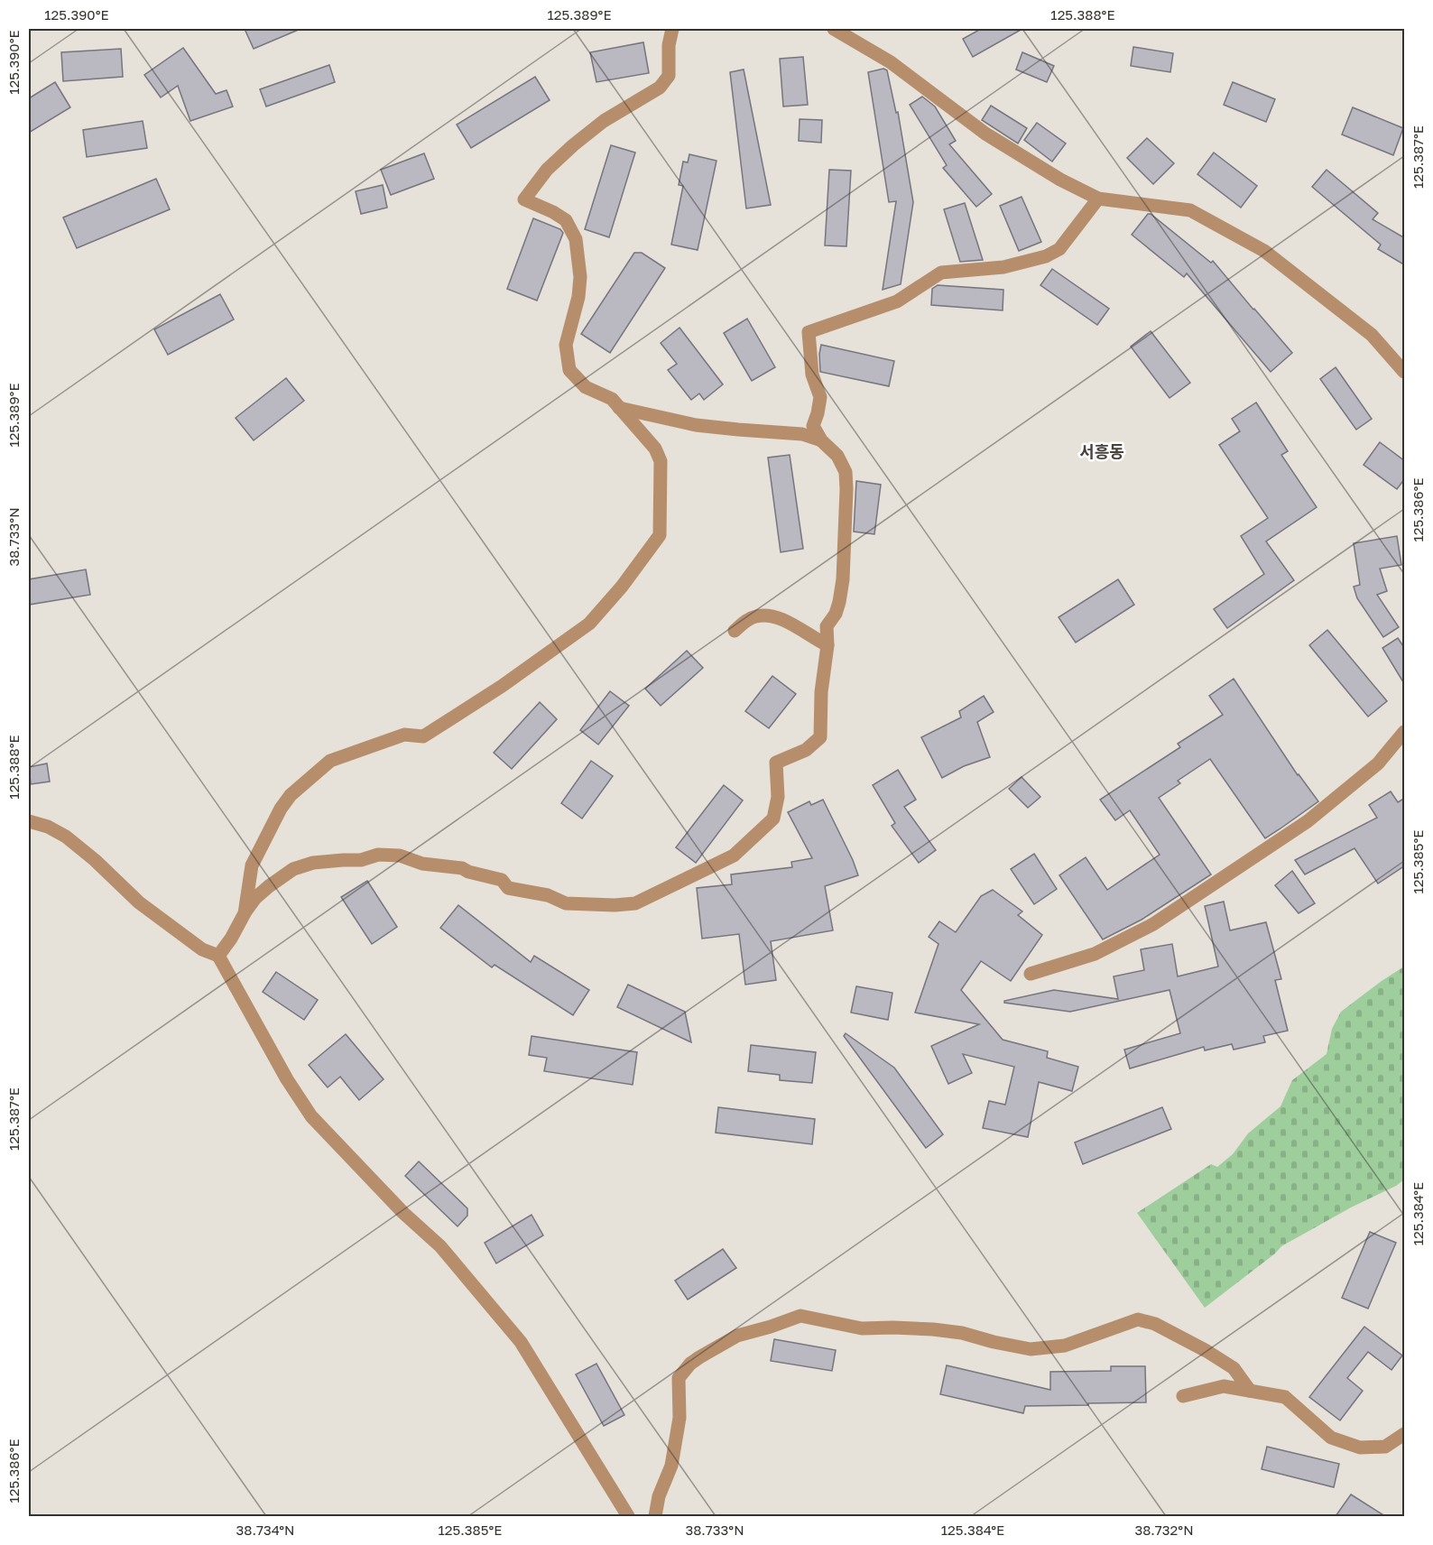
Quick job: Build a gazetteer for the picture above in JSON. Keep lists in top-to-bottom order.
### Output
{
  "districts": ["서흥동"],
  "coordinates": [
    "125.390°E",
    "125.389°E",
    "125.388°E",
    "125.387°E",
    "125.386°E",
    "38.733°N",
    "125.385°E",
    "125.384°E",
    "38.734°N",
    "38.732°N"
  ]
}
